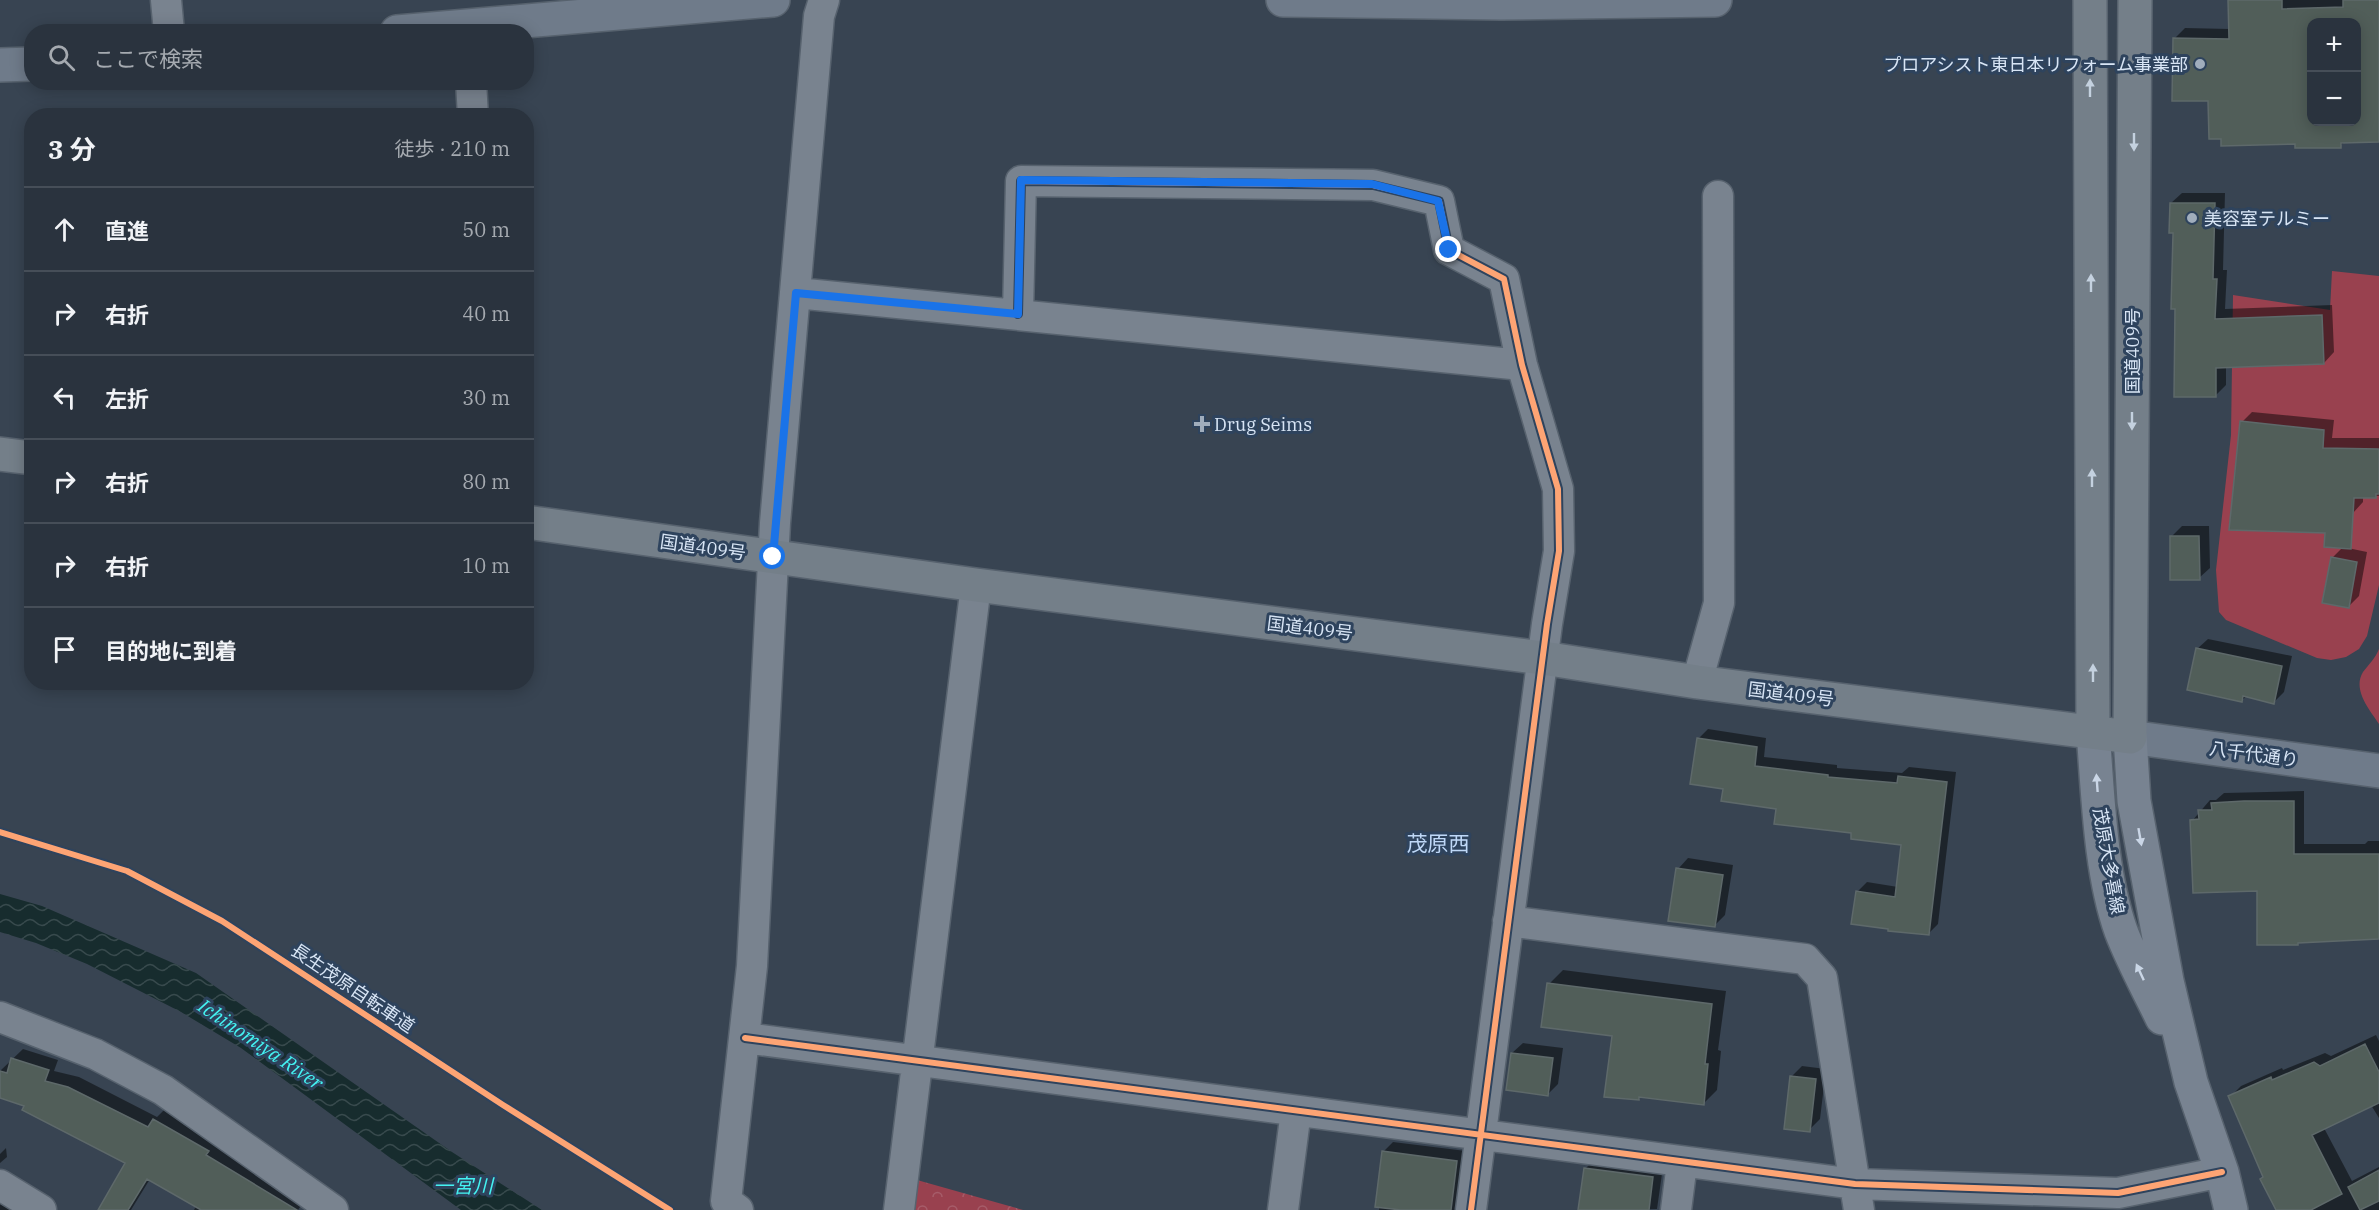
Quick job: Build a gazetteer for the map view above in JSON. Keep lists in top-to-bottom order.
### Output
{
  "streets": {
    "highway": ["国道409号"],
    "main road": ["茂原大多喜線"],
    "street": ["八千代通り"],
    "cycle path": ["長生茂原自転車道"]
  },
  "crossings": [
    ["国道409号", "八千代通り"],
    ["国道409号", "茂原大多喜線"],
    ["八千代通り", "茂原大多喜線"]
  ],
  "districts": ["茂原西"],
  "water": ["Ichinomiya River", "一宮川"],
  "places": {
    "other": ["プロアシスト東日本リフォーム事業部", "美容室テルミー"],
    "health": ["Drug Seims"]
  },
  "page": {
    "map_buttons": ["+", "−"],
    "search": "ここで検索",
    "heading": ["3 分", "徒歩 · 210 m"],
    "list": [
      ["直進", "50 m"],
      ["右折", "40 m"],
      ["左折", "30 m"],
      ["右折", "80 m"],
      ["右折", "10 m"],
      "目的地に到着"
    ]
  }
}
